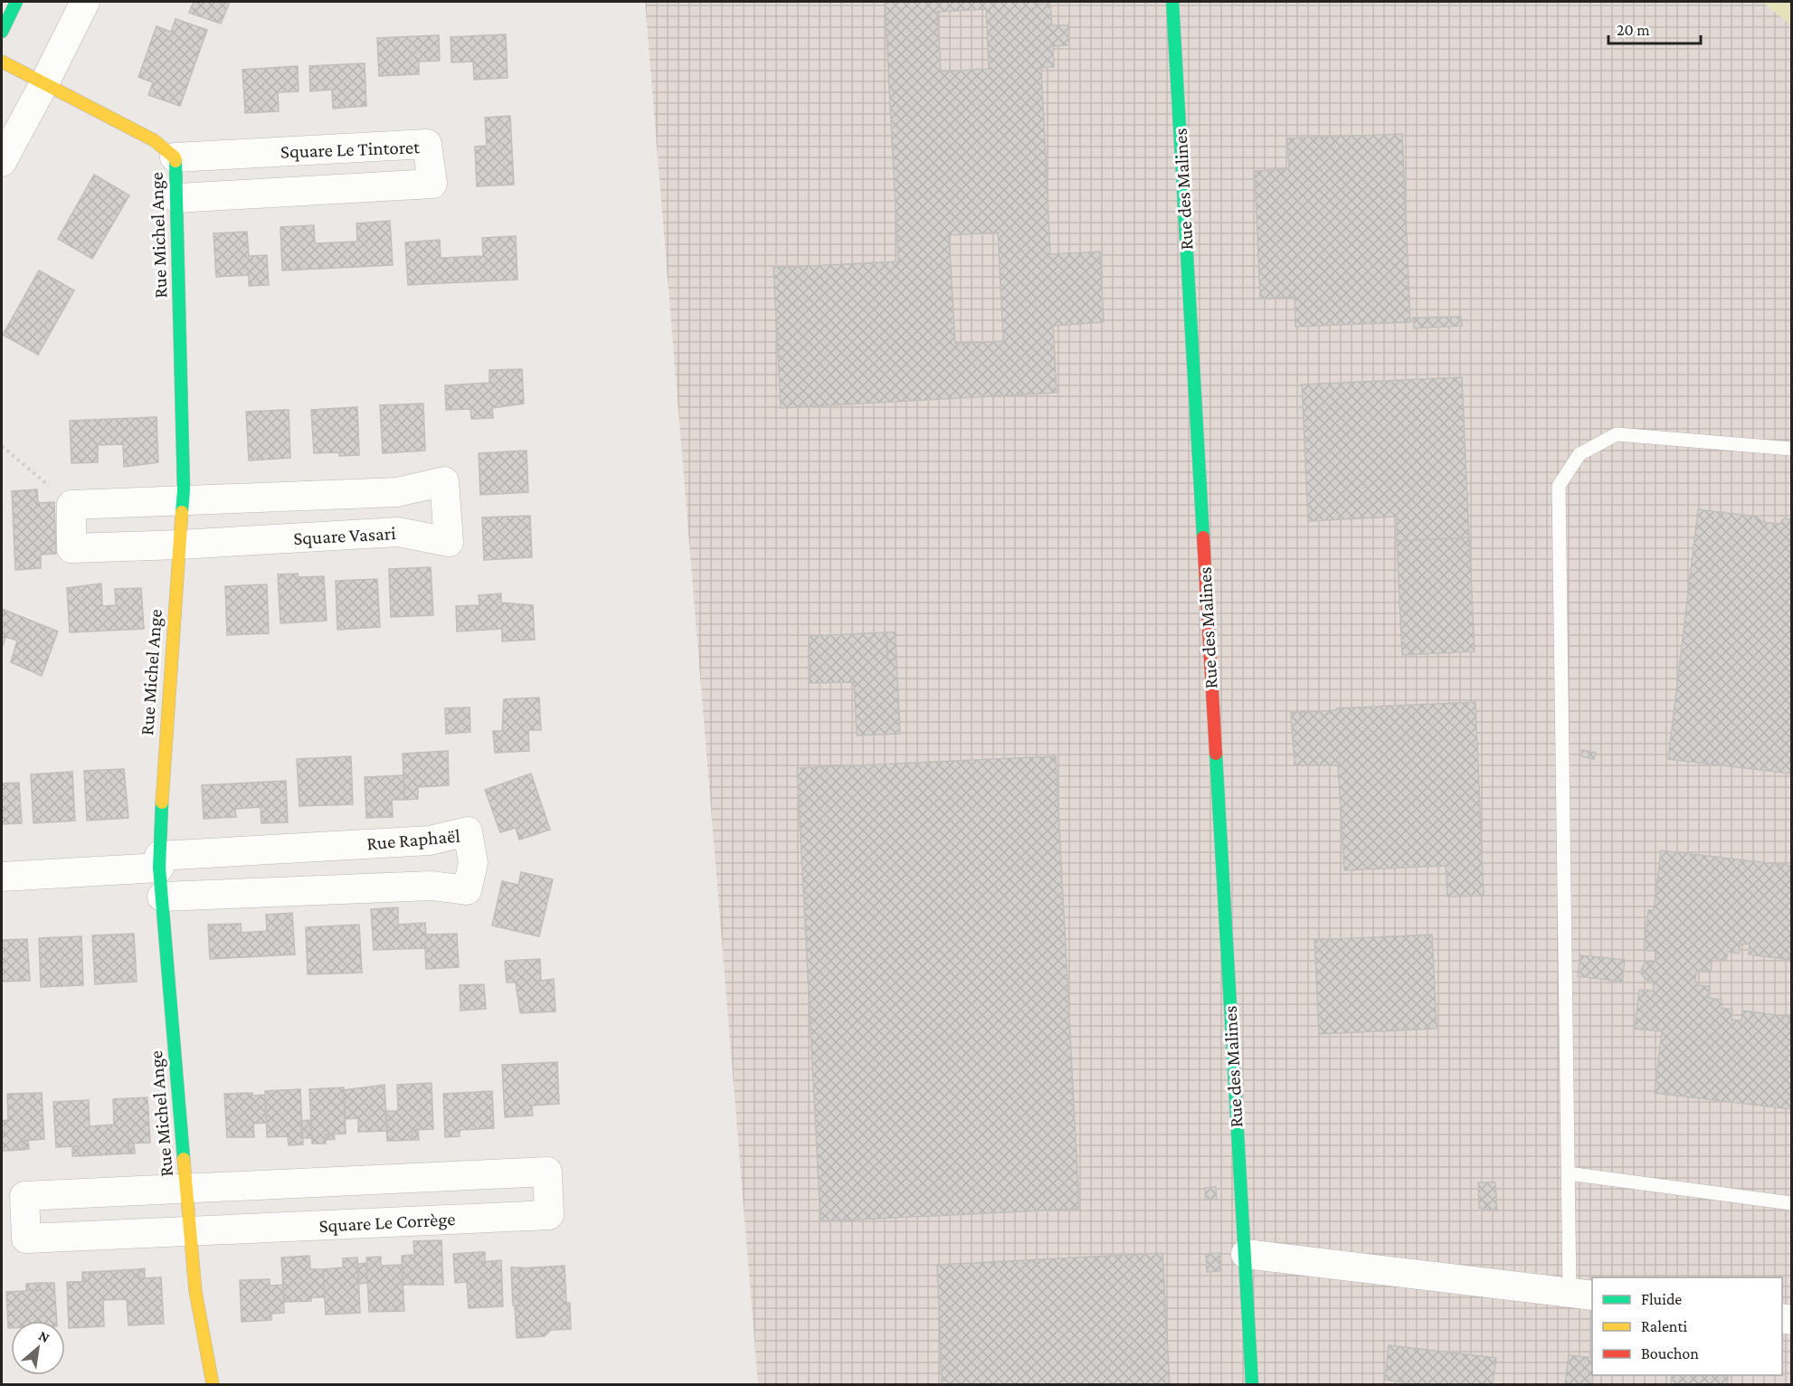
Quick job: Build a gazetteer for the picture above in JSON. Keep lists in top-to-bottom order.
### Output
{
  "streets": {
    "street": [
      "Square Le Tintoret",
      "Rue des Malines",
      "Rue Michel Ange",
      "Square Vasari",
      "Rue Raphaël",
      "Square Le Corrège"
    ]
  },
  "crossings": [
    ["Square Le Tintoret", "Rue Michel Ange"],
    ["Rue Michel Ange", "Square Vasari"],
    ["Rue Michel Ange", "Rue Raphaël"],
    ["Rue Michel Ange", "Square Le Corrège"]
  ],
  "legend": ["Fluide", "Ralenti", "Bouchon"],
  "scale_bar": "20 m",
  "north": "top right"
}
